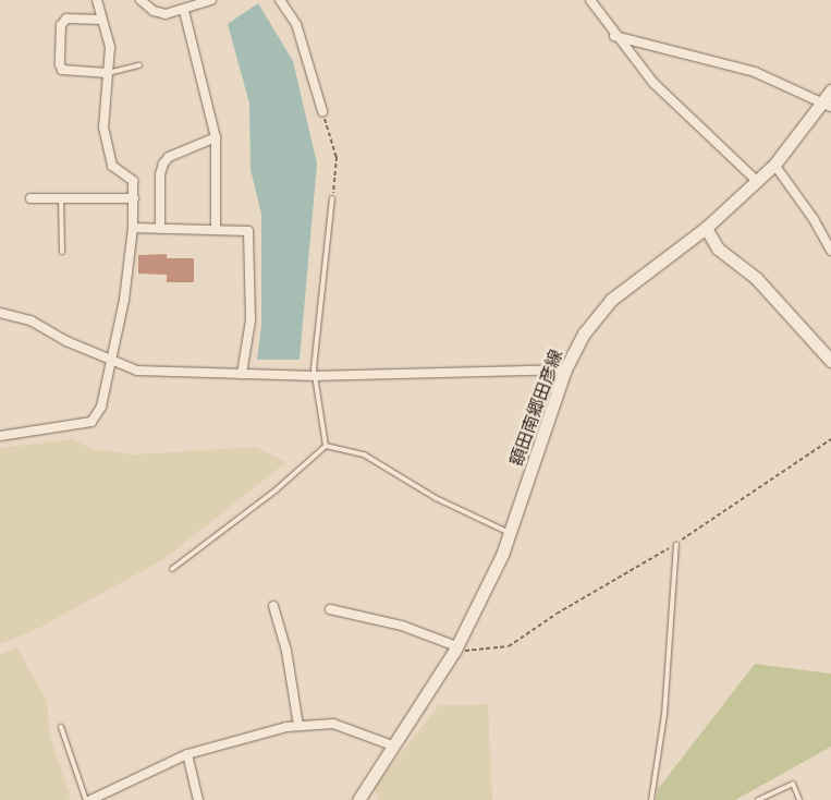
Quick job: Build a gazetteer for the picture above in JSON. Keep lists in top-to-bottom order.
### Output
{
  "streets": {
    "main road": ["額田南郷田彦線"]
  }
}
